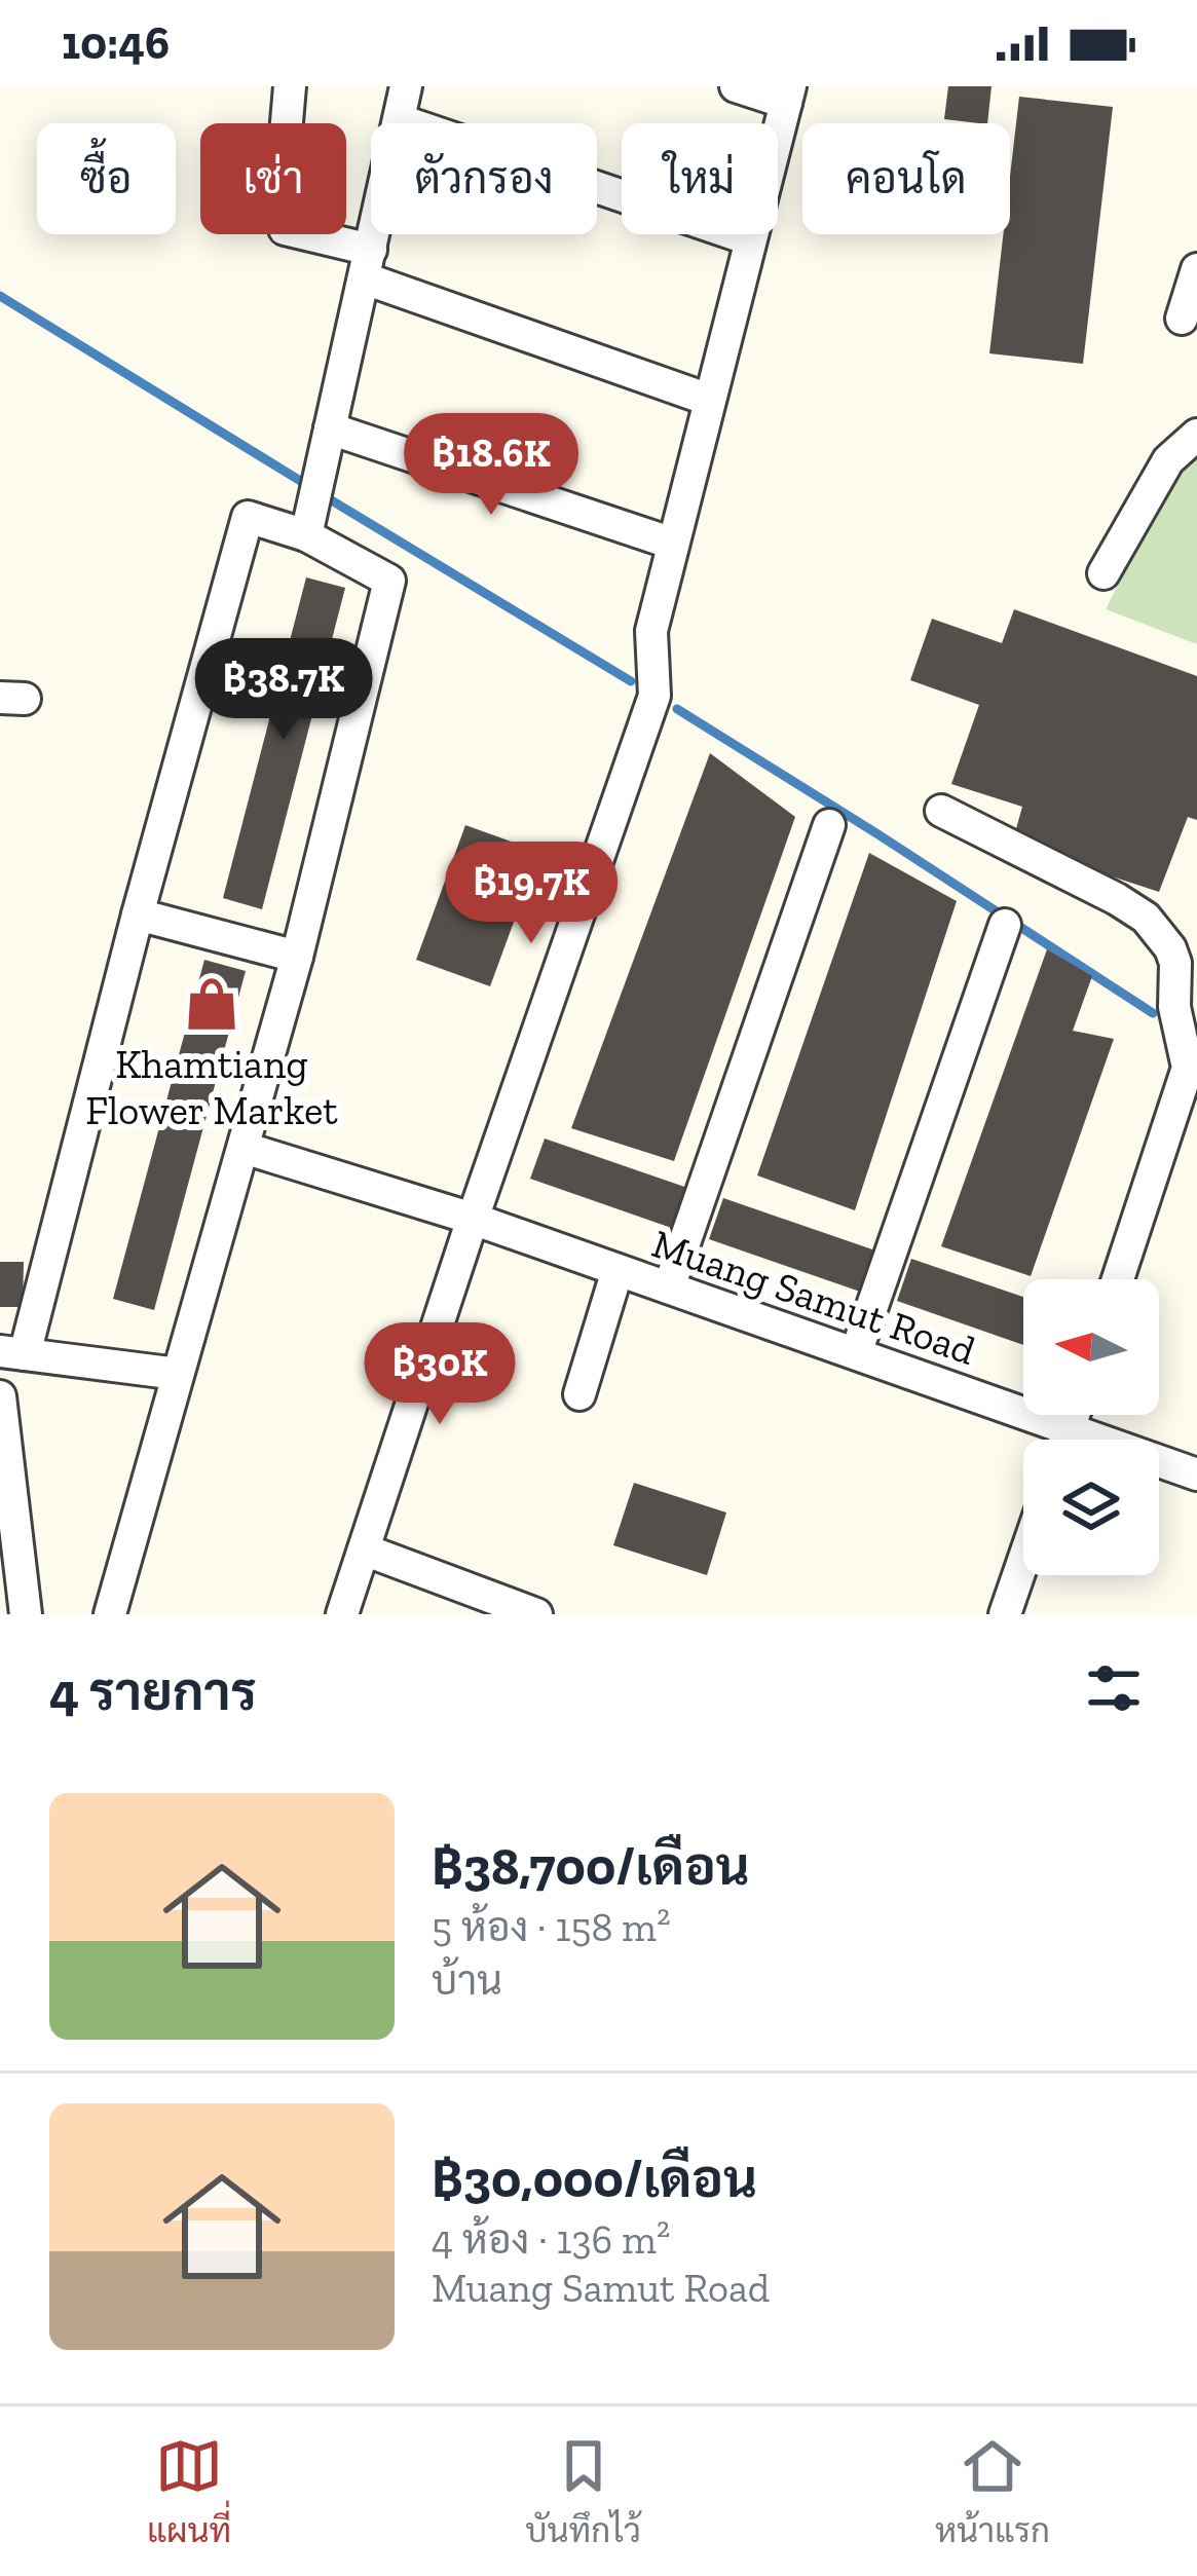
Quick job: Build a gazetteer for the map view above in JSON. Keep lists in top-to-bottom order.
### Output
{
  "streets": {
    "street": ["Muang Samut Road"]
  },
  "places": {
    "shop": ["Khamtiang Flower Market"]
  },
  "north": "left",
  "page": {
    "status": "10:46",
    "chip": [
      "ซื้อ",
      "เช่า",
      "ตัวกรอง",
      "ใหม่",
      "คอนโด"
    ],
    "price": [
      "฿18.6K",
      "฿38.7K",
      "฿19.7K",
      "฿30K"
    ],
    "heading": "4 รายการ",
    "list": [
      {
        "name": "฿38,700/เดือน",
        "note": "5 ห้อง · 158 m² · บ้าน"
      },
      {
        "name": "฿30,000/เดือน",
        "note": "4 ห้อง · 136 m² · Muang Samut Road"
      }
    ],
    "tabs": ["แผนที่", "บันทึกไว้", "หน้าแรก"]
  }
}
